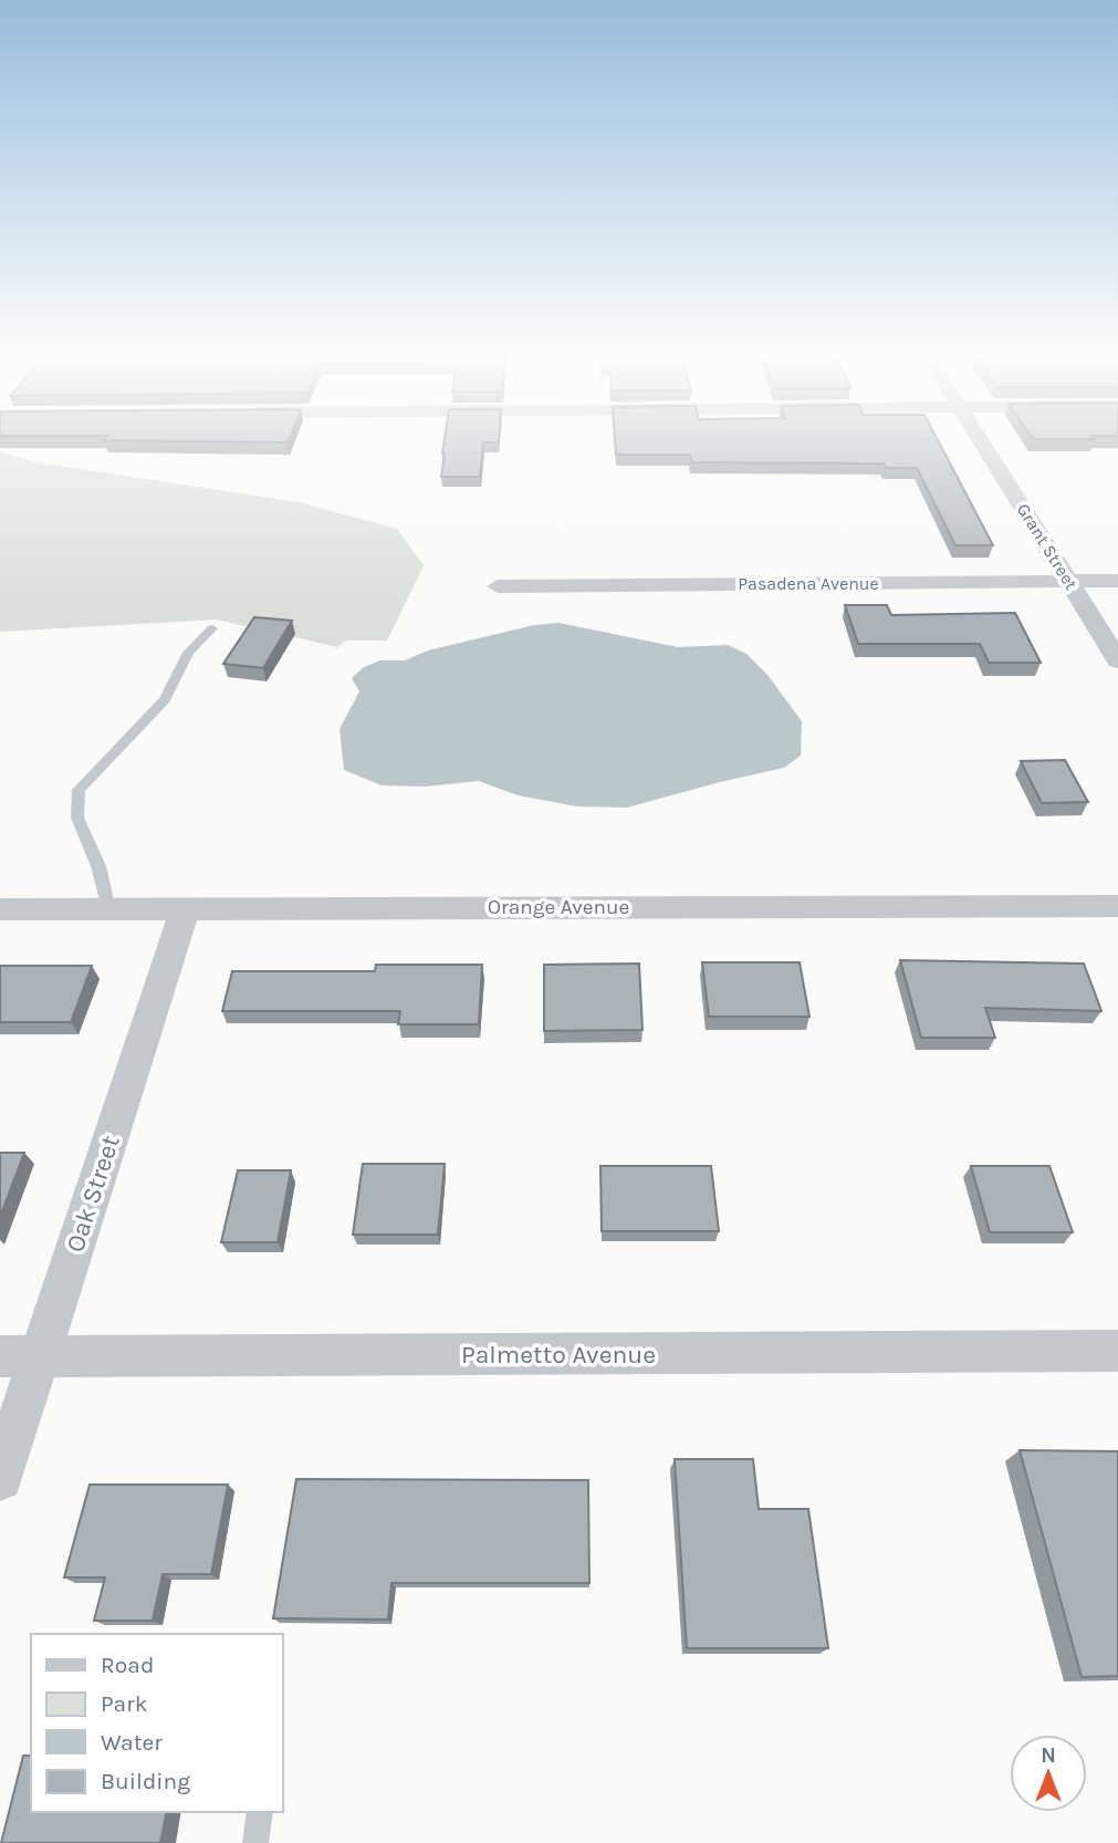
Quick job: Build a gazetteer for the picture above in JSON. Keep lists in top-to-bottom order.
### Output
{
  "streets": {
    "street": [
      "Grant Street",
      "Pasadena Avenue",
      "Orange Avenue",
      "Oak Street",
      "Palmetto Avenue"
    ]
  },
  "crossings": [
    ["Grant Street", "Pasadena Avenue"],
    ["Orange Avenue", "Oak Street"],
    ["Oak Street", "Palmetto Avenue"]
  ],
  "legend": [
    "Road",
    "Park",
    "Water",
    "Building"
  ],
  "north": "top"
}
